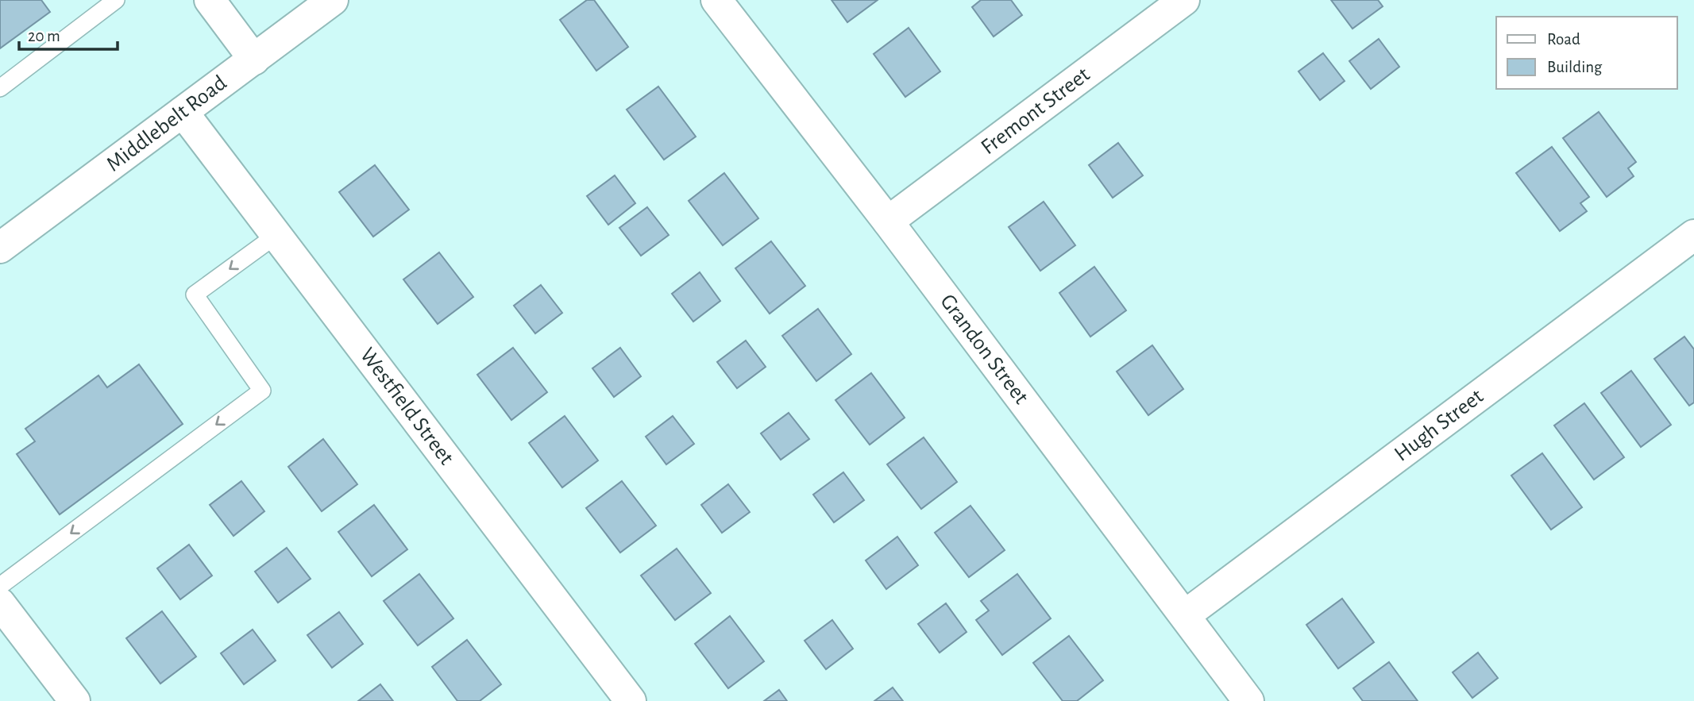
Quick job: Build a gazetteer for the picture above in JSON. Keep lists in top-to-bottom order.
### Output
{
  "streets": {
    "street": [
      "Fremont Street",
      "Middlebelt Road",
      "Grandon Street",
      "Westfield Street",
      "Hugh Street"
    ]
  },
  "crossings": [
    ["Fremont Street", "Grandon Street"],
    ["Middlebelt Road", "Westfield Street"],
    ["Grandon Street", "Hugh Street"]
  ],
  "legend": ["Road", "Building"],
  "scale_bar": "20 m"
}
